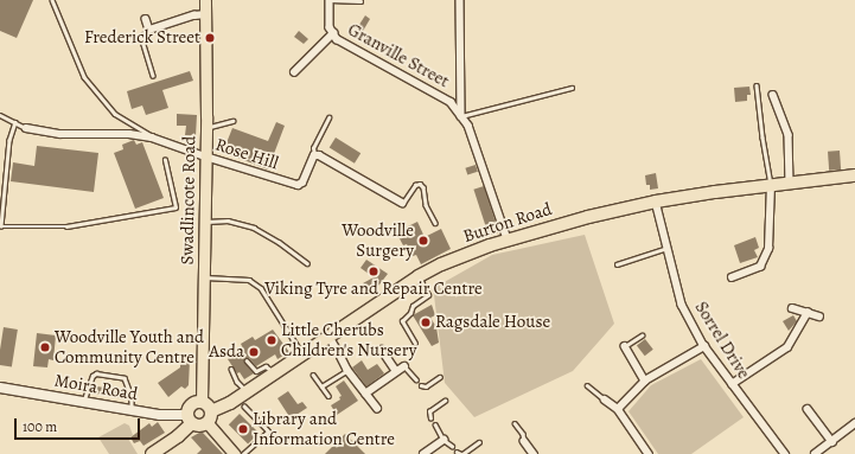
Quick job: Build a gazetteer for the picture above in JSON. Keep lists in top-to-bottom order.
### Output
{
  "streets": {
    "highway": ["Burton Road"],
    "main road": ["Swadlincote Road"],
    "street": [
      "Granville Street",
      "Rose Hill",
      "Sorrel Drive",
      "Moira Road"
    ]
  },
  "crossings": [
    ["Granville Street", "Burton Road"],
    ["Rose Hill", "Swadlincote Road"],
    ["Swadlincote Road", "Burton Road"],
    ["Swadlincote Road", "Moira Road"],
    ["Burton Road", "Sorrel Drive"],
    ["Burton Road", "Moira Road"]
  ],
  "places": [
    "Frederick Street",
    "Woodville Surgery",
    "Viking Tyre and Repair Centre",
    "Ragsdale House",
    "Little Cherubs Children's Nursery",
    "Woodville Youth and Community Centre",
    "Asda",
    "Library and Information Centre"
  ],
  "scale_bar": "100 m"
}
